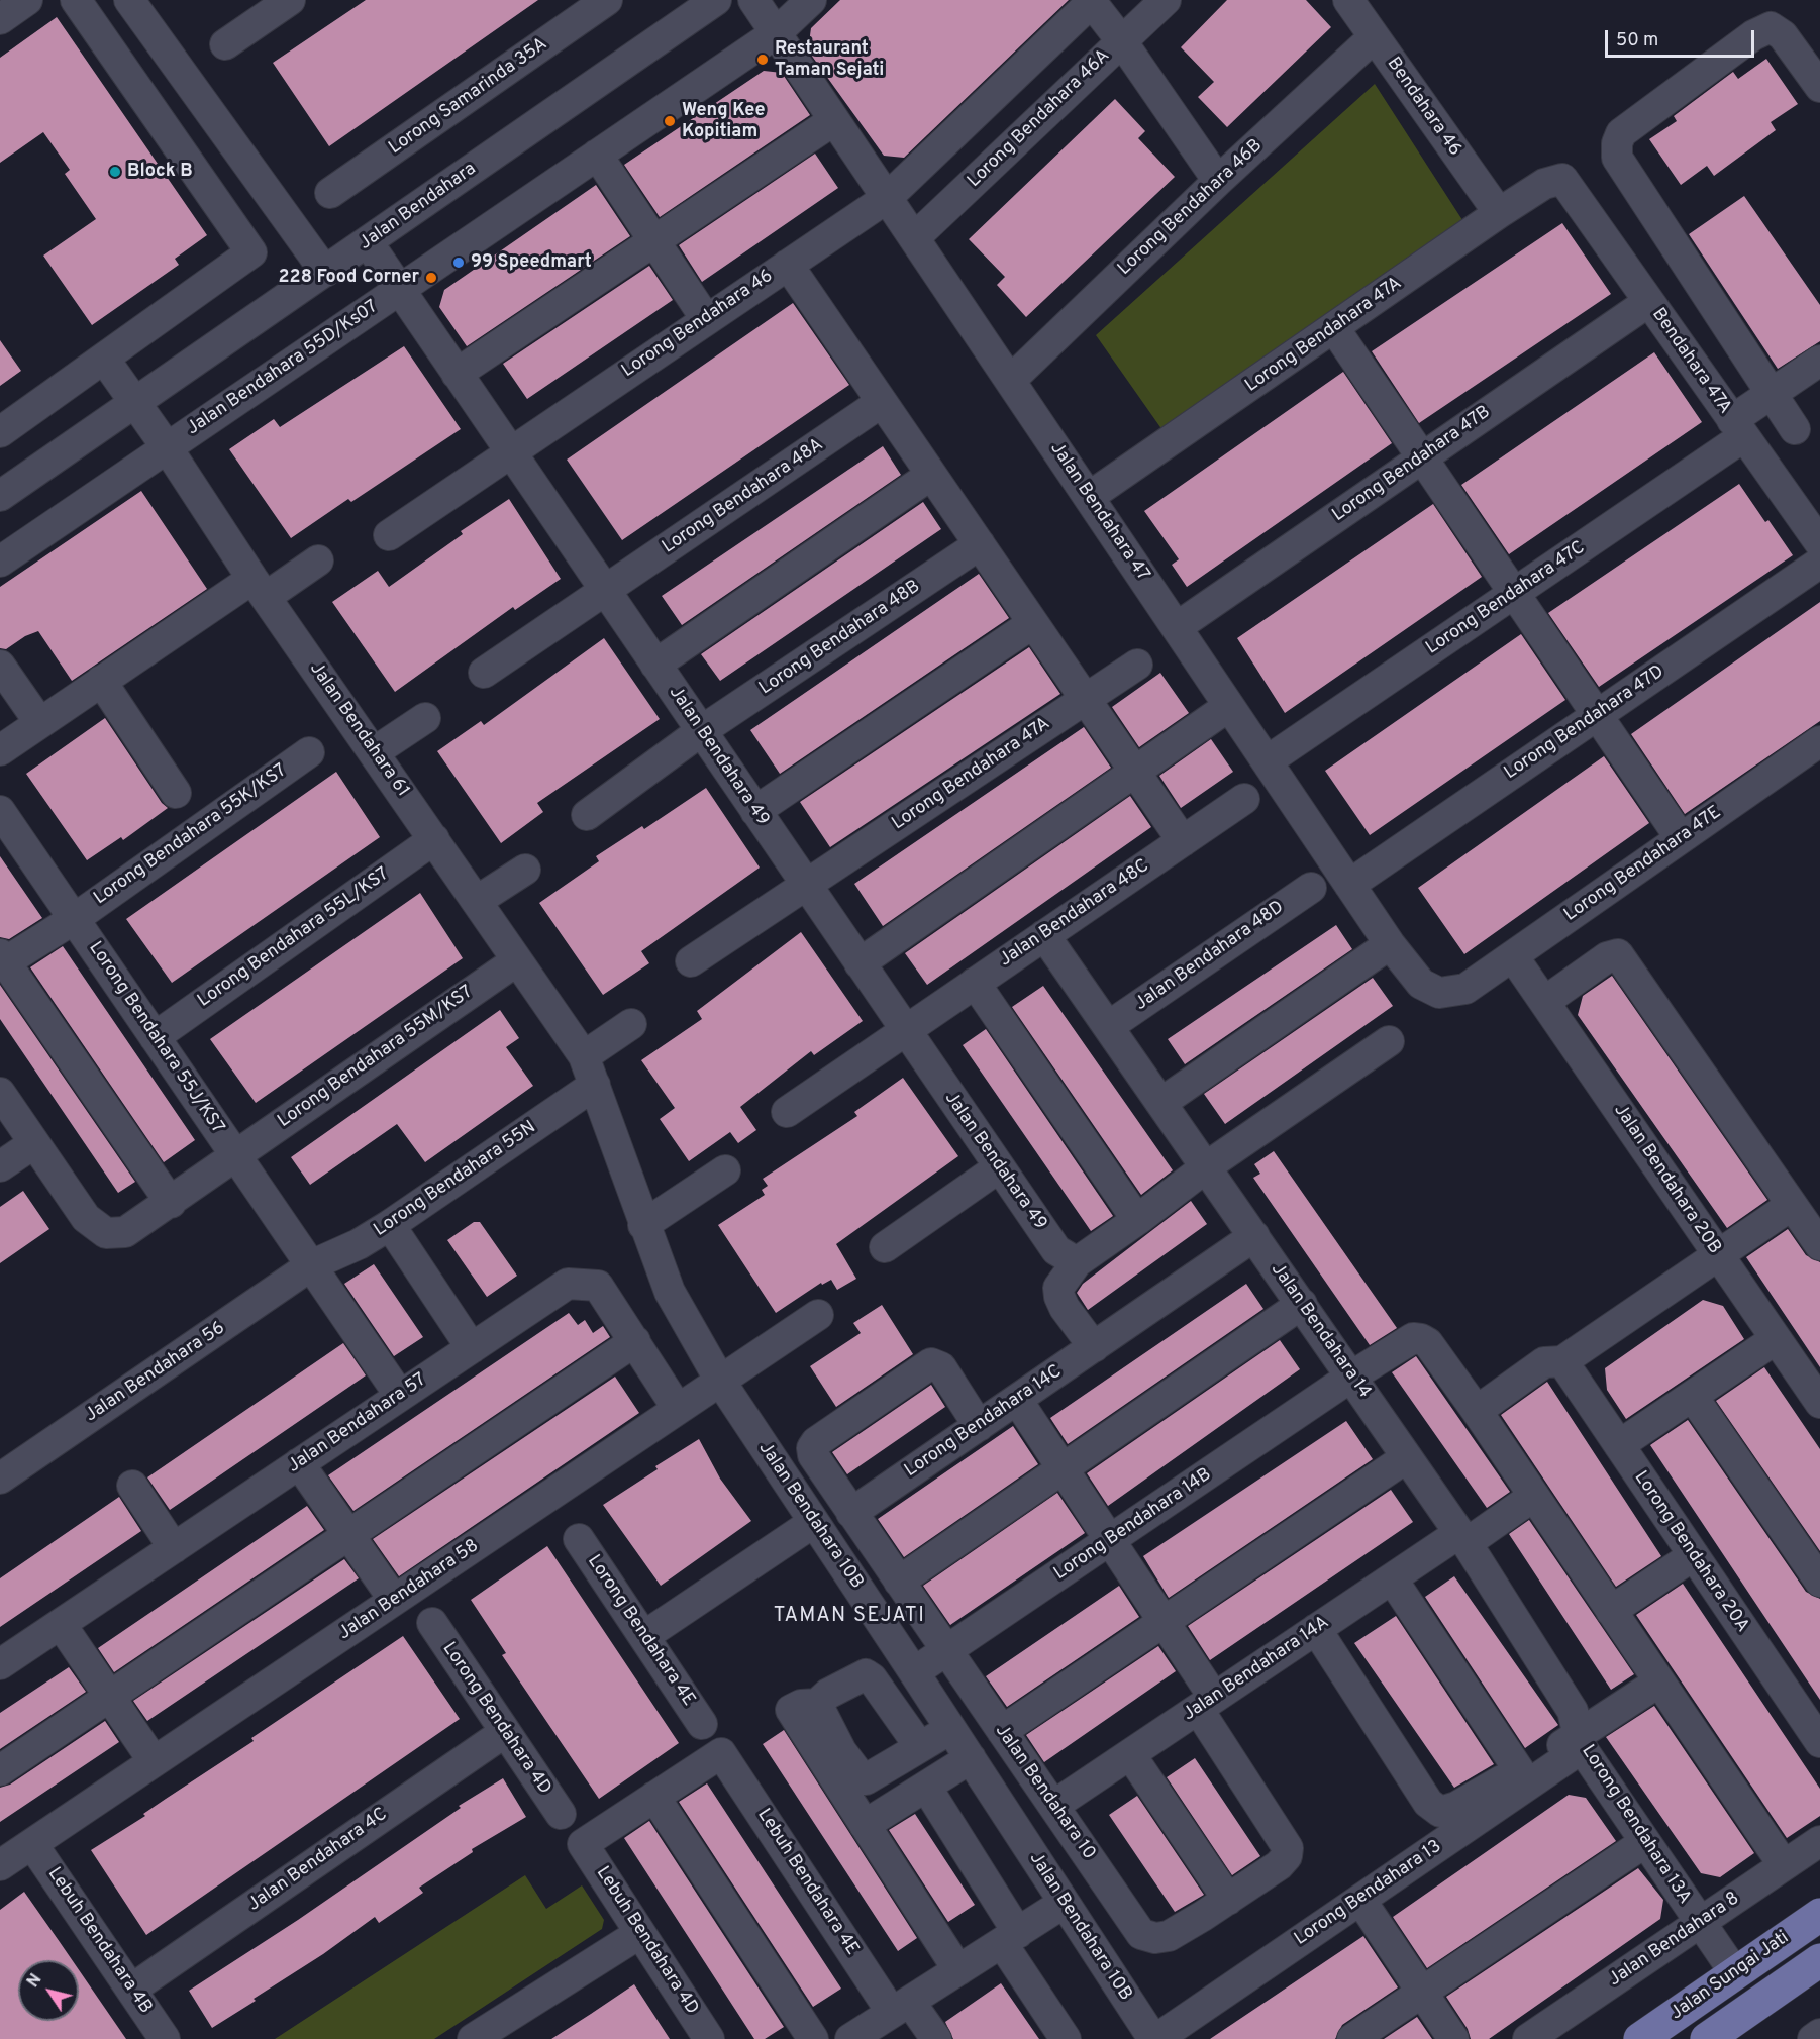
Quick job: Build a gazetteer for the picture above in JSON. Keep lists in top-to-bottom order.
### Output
{
  "streets": {
    "main road": ["Jalan Sungai Jati"],
    "street": [
      "Lorong Samarinda 35A",
      "Bendahara 46",
      "Lorong Bendahara 46A",
      "Jalan Bendahara",
      "Lorong Bendahara 46B",
      "Lorong Bendahara 46",
      "Lorong Bendahara 47A",
      "Bendahara 47A",
      "Jalan Bendahara 55D/Ks07",
      "Lorong Bendahara 47B",
      "Lorong Bendahara 48A",
      "Jalan Bendahara 47",
      "Lorong Bendahara 47C",
      "Lorong Bendahara 48B",
      "Lorong Bendahara 47D",
      "Jalan Bendahara 61",
      "Jalan Bendahara 49",
      "Lorong Bendahara 55K/KS7",
      "Lorong Bendahara 47E",
      "Jalan Bendahara 48C",
      "Lorong Bendahara 55L/KS7",
      "Jalan Bendahara 48D",
      "Lorong Bendahara 55J/KS7",
      "Lorong Bendahara 55M/KS7",
      "Lorong Bendahara 55N",
      "Jalan Bendahara 20B",
      "Jalan Bendahara 14",
      "Jalan Bendahara 56",
      "Lorong Bendahara 14C",
      "Jalan Bendahara 57",
      "Jalan Bendahara 10B",
      "Lorong Bendahara 14B",
      "Lorong Bendahara 20A",
      "Jalan Bendahara 58",
      "Lorong Bendahara 4E",
      "Jalan Bendahara 14A",
      "Lorong Bendahara 4D",
      "Jalan Bendahara 10",
      "Lorong Bendahara 13A",
      "Jalan Bendahara 4C",
      "Lebuh Bendahara 4E",
      "Lorong Bendahara 13",
      "Jalan Bendahara 8",
      "Lebuh Bendahara 4B",
      "Lebuh Bendahara 4D"
    ]
  },
  "crossings": [
    ["Bendahara 46", "Lorong Bendahara 46B"],
    ["Bendahara 46", "Lorong Bendahara 47A"],
    ["Lorong Bendahara 46A", "Jalan Bendahara 47"],
    ["Jalan Bendahara", "Jalan Bendahara 61"],
    ["Jalan Bendahara", "Jalan Bendahara 49"],
    ["Lorong Bendahara 46B", "Jalan Bendahara 47"],
    ["Lorong Bendahara 46", "Jalan Bendahara 47"],
    ["Lorong Bendahara 46", "Jalan Bendahara 49"],
    ["Lorong Bendahara 47A", "Bendahara 47A"],
    ["Lorong Bendahara 47A", "Jalan Bendahara 47"],
    ["Lorong Bendahara 47A", "Jalan Bendahara 49"],
    ["Bendahara 47A", "Lorong Bendahara 47B"],
    ["Bendahara 47A", "Lorong Bendahara 47C"],
    ["Jalan Bendahara 55D/Ks07", "Jalan Bendahara 47"],
    ["Jalan Bendahara 55D/Ks07", "Jalan Bendahara 61"],
    ["Jalan Bendahara 55D/Ks07", "Jalan Bendahara 49"],
    ["Lorong Bendahara 47B", "Jalan Bendahara 47"],
    ["Lorong Bendahara 48A", "Jalan Bendahara 49"],
    ["Jalan Bendahara 47", "Lorong Bendahara 47C"],
    ["Jalan Bendahara 47", "Lorong Bendahara 47D"],
    ["Jalan Bendahara 47", "Lorong Bendahara 47E"],
    ["Lorong Bendahara 48B", "Jalan Bendahara 49"],
    ["Jalan Bendahara 61", "Lorong Bendahara 55L/KS7"],
    ["Jalan Bendahara 61", "Lorong Bendahara 55M/KS7"],
    ["Jalan Bendahara 61", "Jalan Bendahara 10B"],
    ["Jalan Bendahara 49", "Jalan Bendahara 48C"],
    ["Lorong Bendahara 55K/KS7", "Lorong Bendahara 55J/KS7"],
    ["Lorong Bendahara 47E", "Jalan Bendahara 20B"],
    ["Jalan Bendahara 48C", "Jalan Bendahara 14"],
    ["Lorong Bendahara 55L/KS7", "Lorong Bendahara 55J/KS7"],
    ["Jalan Bendahara 48D", "Jalan Bendahara 14"],
    ["Lorong Bendahara 55J/KS7", "Lorong Bendahara 55M/KS7"],
    ["Lorong Bendahara 55J/KS7", "Lorong Bendahara 55N"],
    ["Lorong Bendahara 55J/KS7", "Jalan Bendahara 56"],
    ["Lorong Bendahara 55J/KS7", "Jalan Bendahara 57"],
    ["Lorong Bendahara 55N", "Jalan Bendahara 56"],
    ["Lorong Bendahara 55N", "Jalan Bendahara 10B"],
    ["Jalan Bendahara 14", "Lorong Bendahara 14C"],
    ["Jalan Bendahara 14", "Lorong Bendahara 14B"],
    ["Jalan Bendahara 14", "Jalan Bendahara 14A"],
    ["Jalan Bendahara 14", "Lorong Bendahara 13A"],
    ["Jalan Bendahara 14", "Lorong Bendahara 13"],
    ["Jalan Bendahara 57", "Jalan Bendahara 58"],
    ["Jalan Bendahara 10B", "Lorong Bendahara 14B"],
    ["Jalan Bendahara 10B", "Jalan Bendahara 58"],
    ["Jalan Bendahara 10B", "Lorong Bendahara 13"],
    ["Lorong Bendahara 14B", "Jalan Bendahara 10"],
    ["Jalan Bendahara 58", "Lebuh Bendahara 4B"],
    ["Jalan Bendahara 14A", "Jalan Bendahara 10"],
    ["Lorong Bendahara 4D", "Jalan Bendahara 4C"],
    ["Lorong Bendahara 13A", "Lorong Bendahara 13"],
    ["Lorong Bendahara 13A", "Jalan Bendahara 8"],
    ["Lorong Bendahara 13A", "Jalan Sungai Jati"],
    ["Jalan Bendahara 4C", "Lebuh Bendahara 4B"],
    ["Lebuh Bendahara 4E", "Lebuh Bendahara 4D"]
  ],
  "districts": ["TAMAN SEJATI"],
  "places": [
    "Restaurant Taman Sejati",
    "Weng Kee Kopitiam",
    "Block B",
    "99 Speedmart",
    "228 Food Corner"
  ],
  "scale_bar": "50 m",
  "north": "top left"
}
